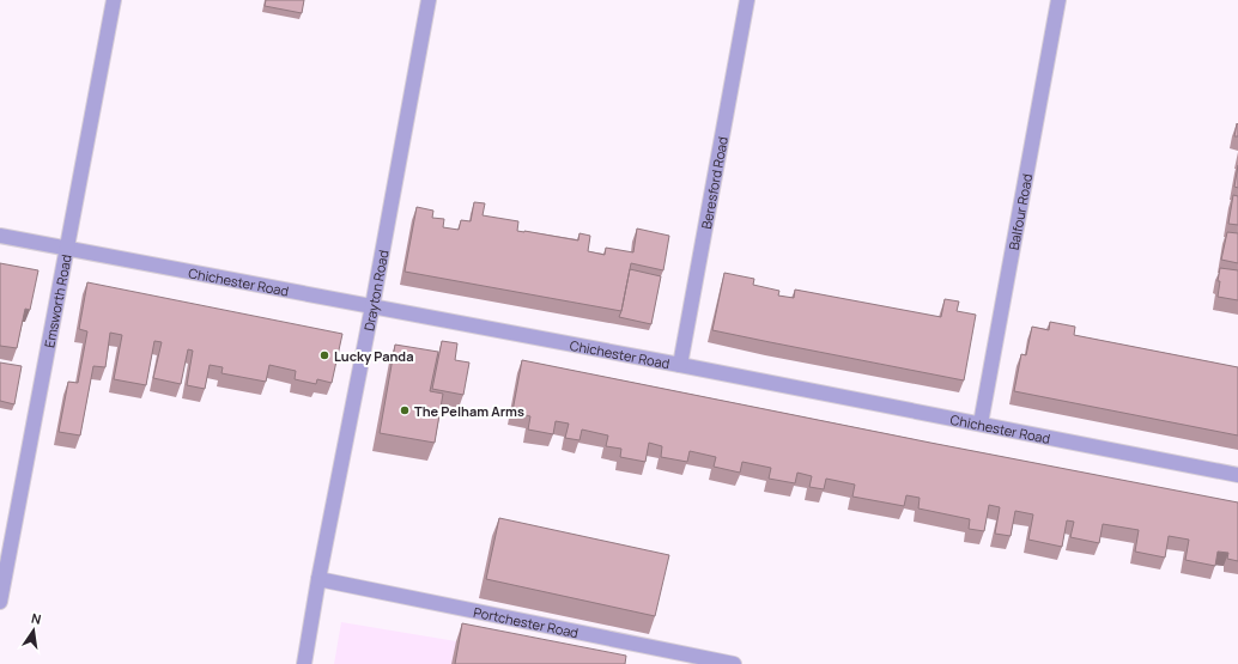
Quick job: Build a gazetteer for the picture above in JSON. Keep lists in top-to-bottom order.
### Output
{
  "streets": {
    "street": [
      "Beresford Road",
      "Balfour Road",
      "Chichester Road",
      "Drayton Road",
      "Emsworth Road",
      "Portchester Road"
    ]
  },
  "crossings": [
    ["Beresford Road", "Chichester Road"],
    ["Balfour Road", "Chichester Road"],
    ["Chichester Road", "Drayton Road"],
    ["Chichester Road", "Emsworth Road"],
    ["Drayton Road", "Portchester Road"]
  ],
  "places": ["Lucky Panda", "The Pelham Arms"],
  "north": "top"
}
